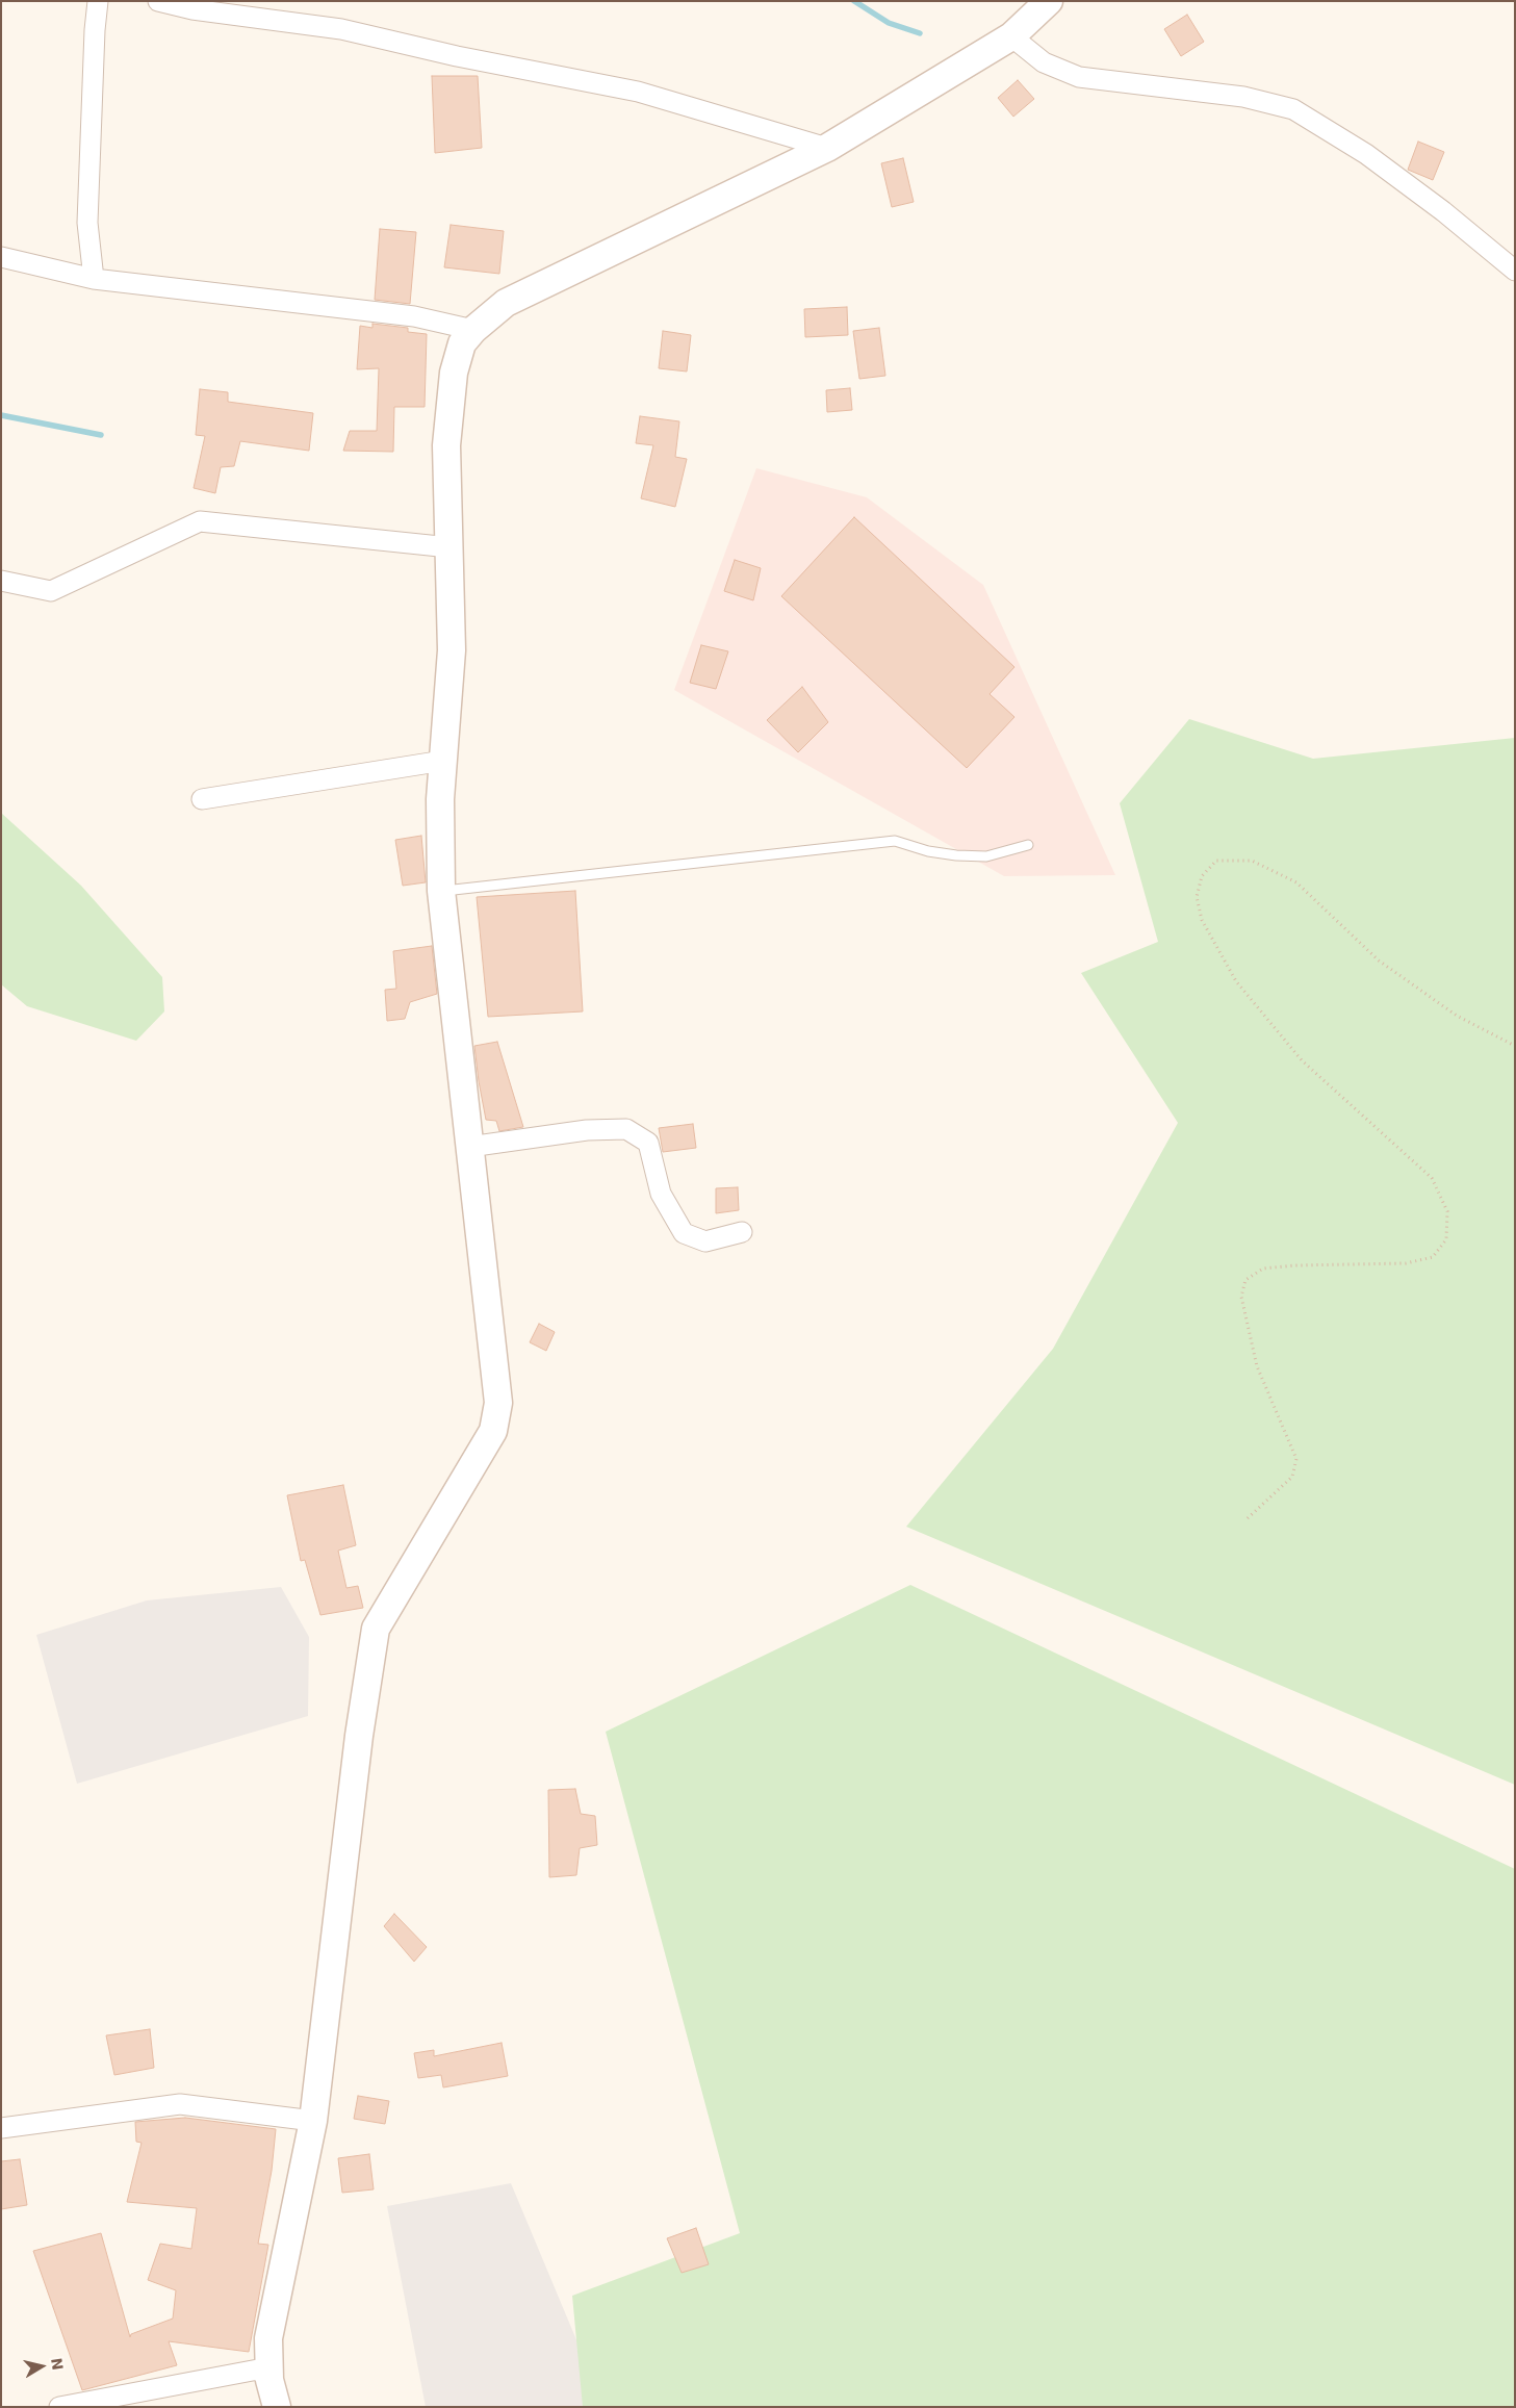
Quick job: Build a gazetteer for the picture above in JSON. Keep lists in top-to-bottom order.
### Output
{
  "north": "right"
}
